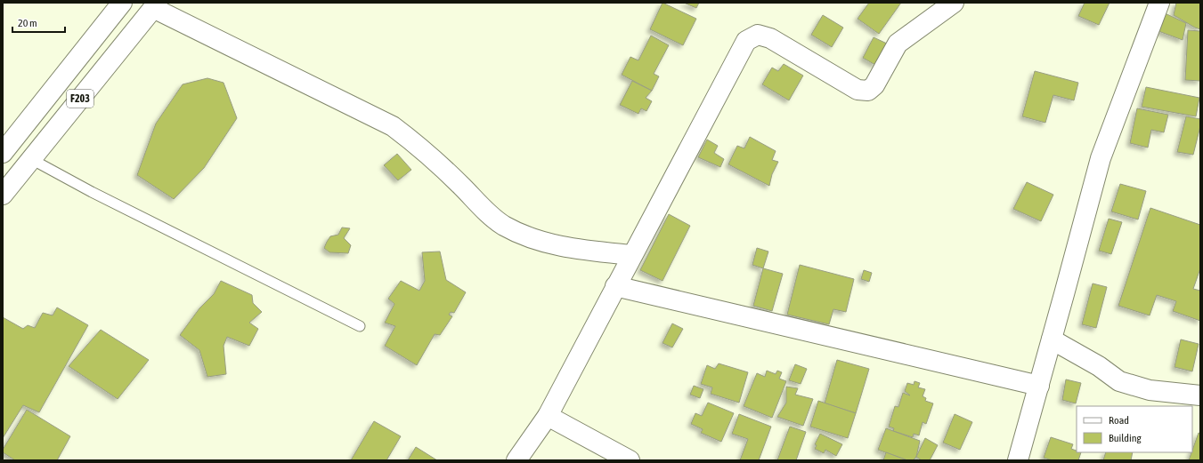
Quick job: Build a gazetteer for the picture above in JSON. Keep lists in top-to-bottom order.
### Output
{
  "streets": {
    "street": ["F203"]
  },
  "legend": ["Road", "Building"],
  "scale_bar": "20 m"
}
